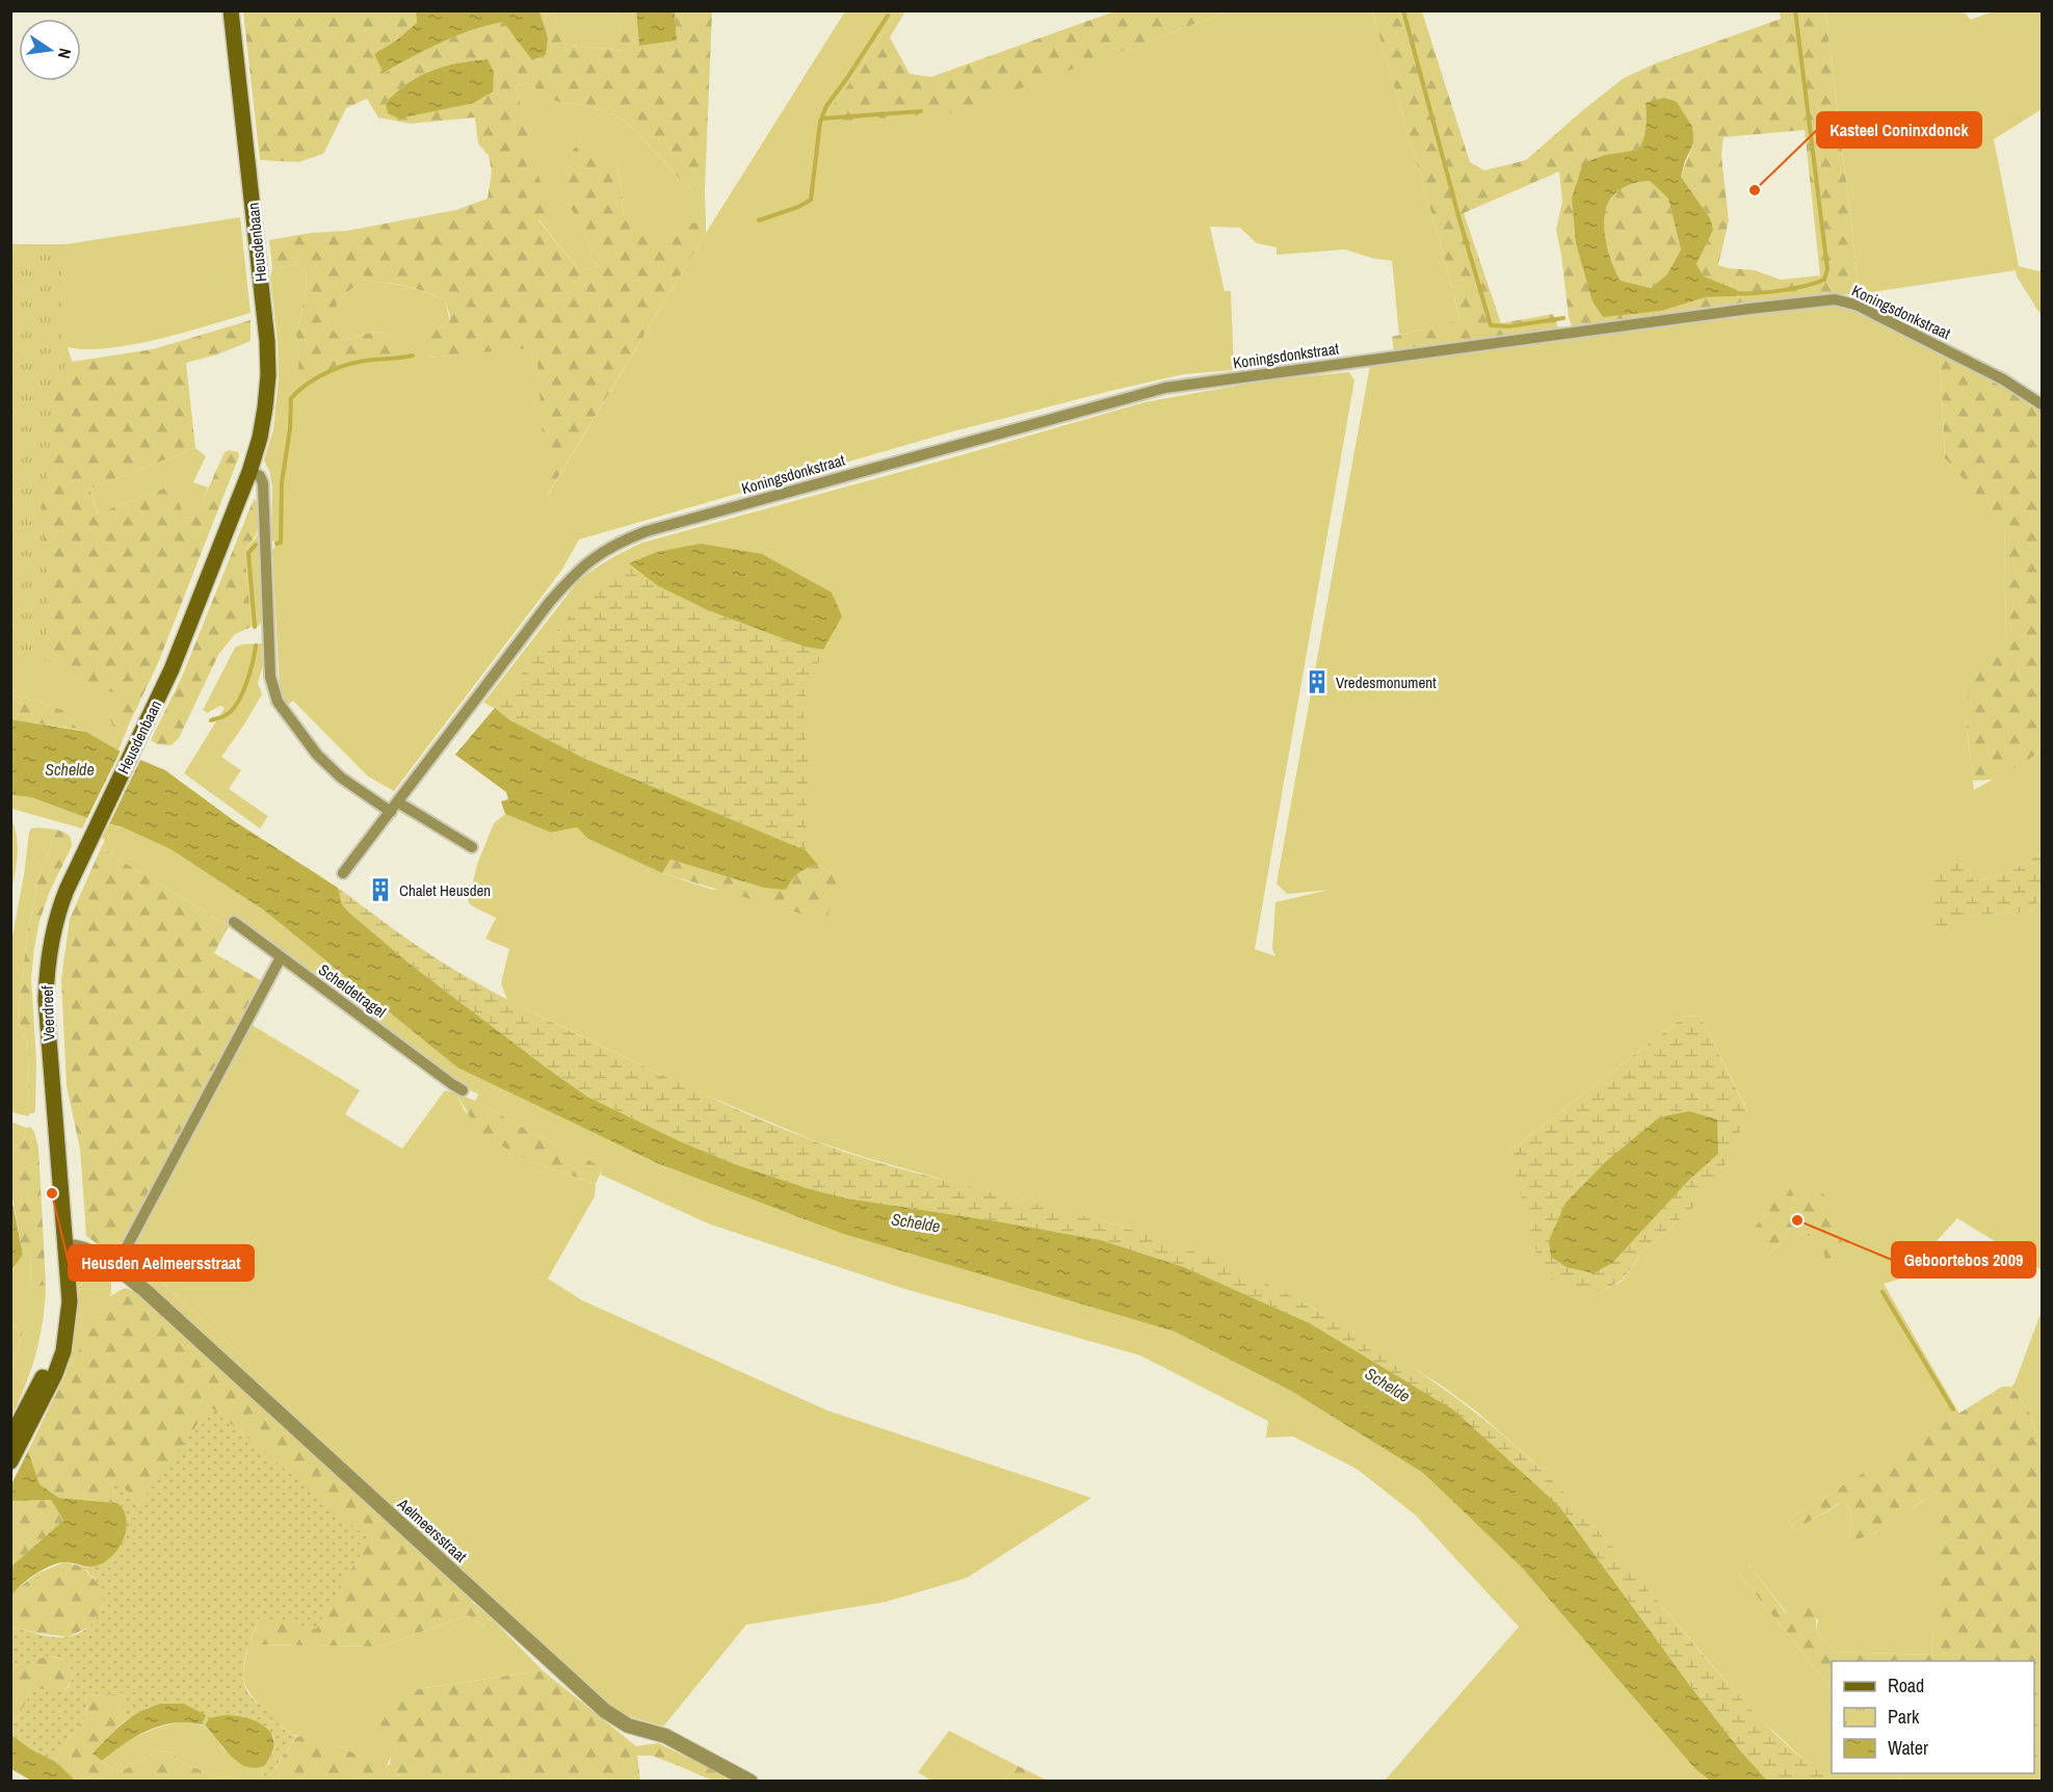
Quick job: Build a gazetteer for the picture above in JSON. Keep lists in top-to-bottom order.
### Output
{
  "streets": {
    "main road": ["Heusdenbaan", "Veerdreef"],
    "street": ["Koningsdonkstraat", "Scheldetragel", "Aelmeersstraat"]
  },
  "crossings": [
    ["Heusdenbaan", "Veerdreef"]
  ],
  "water": ["Schelde"],
  "places": {
    "other": ["Kasteel Coninxdonck", "Heusden Aelmeersstraat", "Geboortebos 2009"],
    "building": ["Vredesmonument", "Chalet Heusden"]
  },
  "legend": ["Road", "Park", "Water"],
  "north": "right"
}
